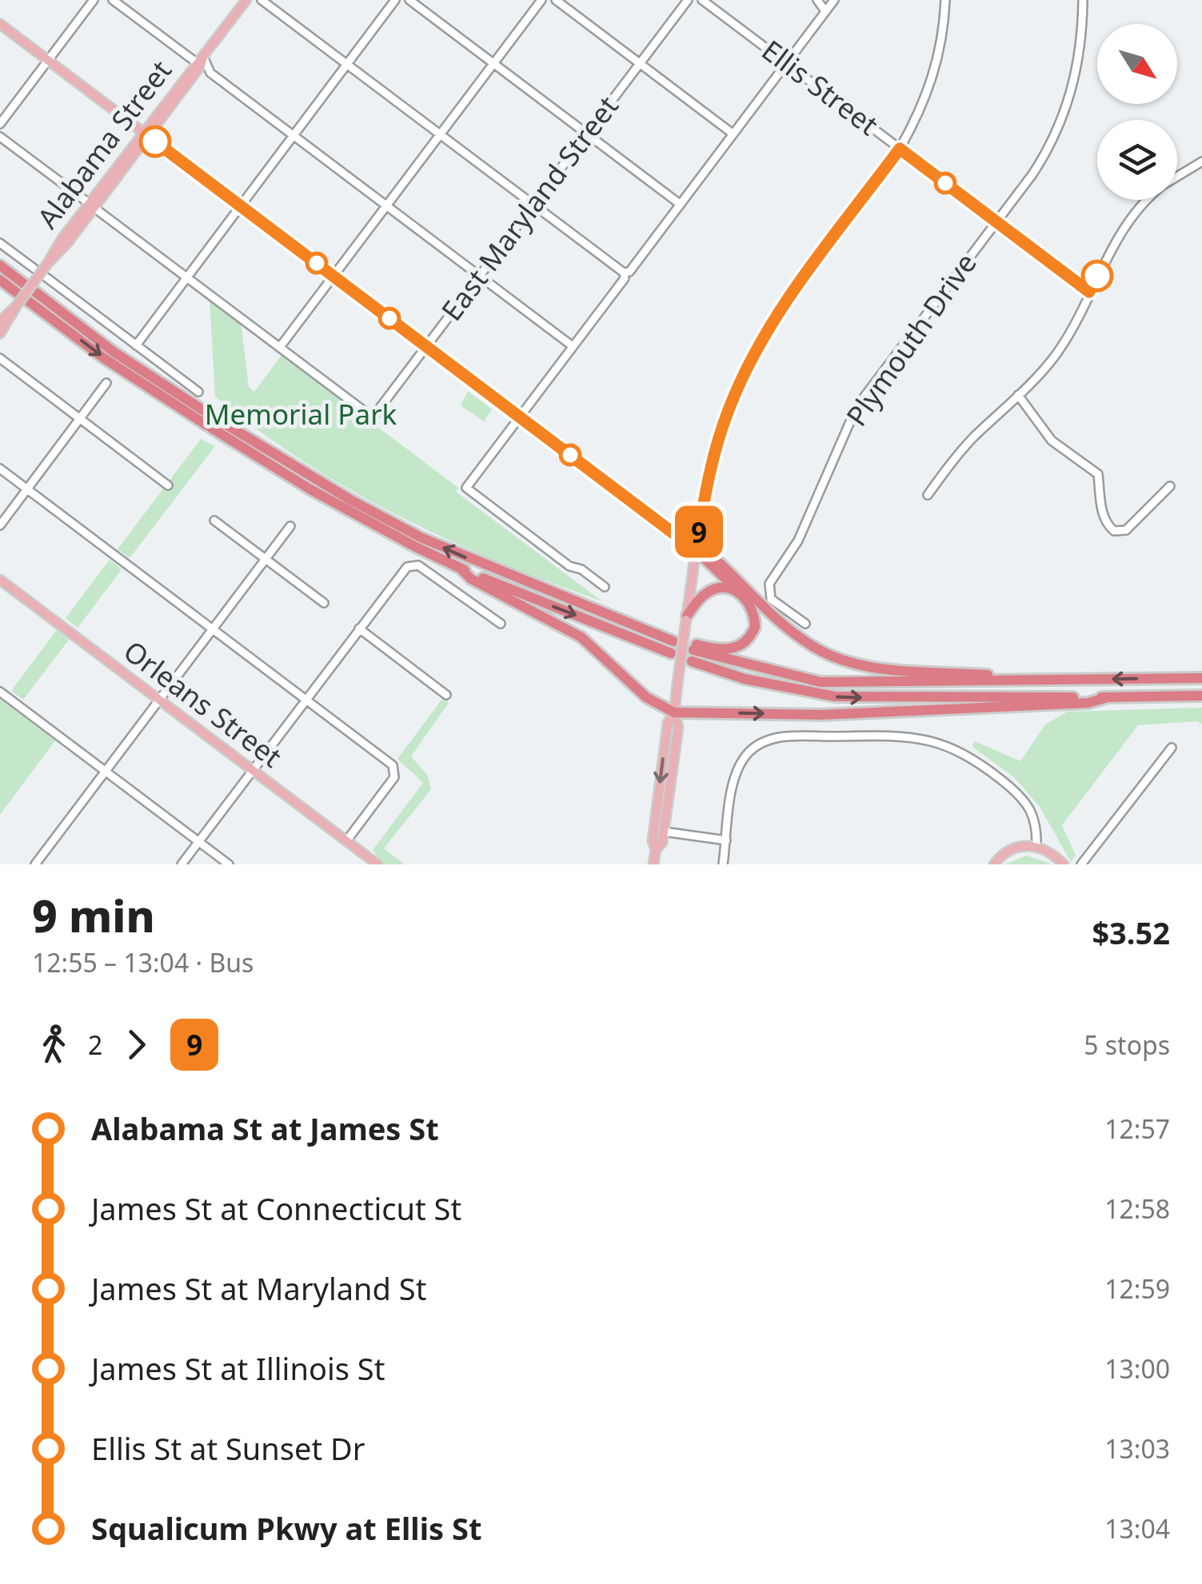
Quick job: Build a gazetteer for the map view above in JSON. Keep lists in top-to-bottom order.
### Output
{
  "streets": {
    "main road": ["Alabama Street", "Orleans Street"],
    "street": ["Ellis Street", "East Maryland Street", "Plymouth Drive"]
  },
  "crossings": [
    ["Ellis Street", "Plymouth Drive"]
  ],
  "parks": ["Memorial Park"],
  "lines": ["bus line 9"],
  "north": "bottom right",
  "page": {
    "on_map": "9",
    "heading": ["9 min", "12:55 – 13:04 · Bus", "$3.52"],
    "legs": ["2", "9", "5 stops"],
    "list": [
      {
        "name": "Alabama St at James St",
        "value": "12:57"
      },
      {
        "name": "James St at Connecticut St",
        "value": "12:58"
      },
      {
        "name": "James St at Maryland St",
        "value": "12:59"
      },
      {
        "name": "James St at Illinois St",
        "value": "13:00"
      },
      {
        "name": "Ellis St at Sunset Dr",
        "value": "13:03"
      },
      {
        "name": "Squalicum Pkwy at Ellis St",
        "value": "13:04"
      }
    ]
  }
}
